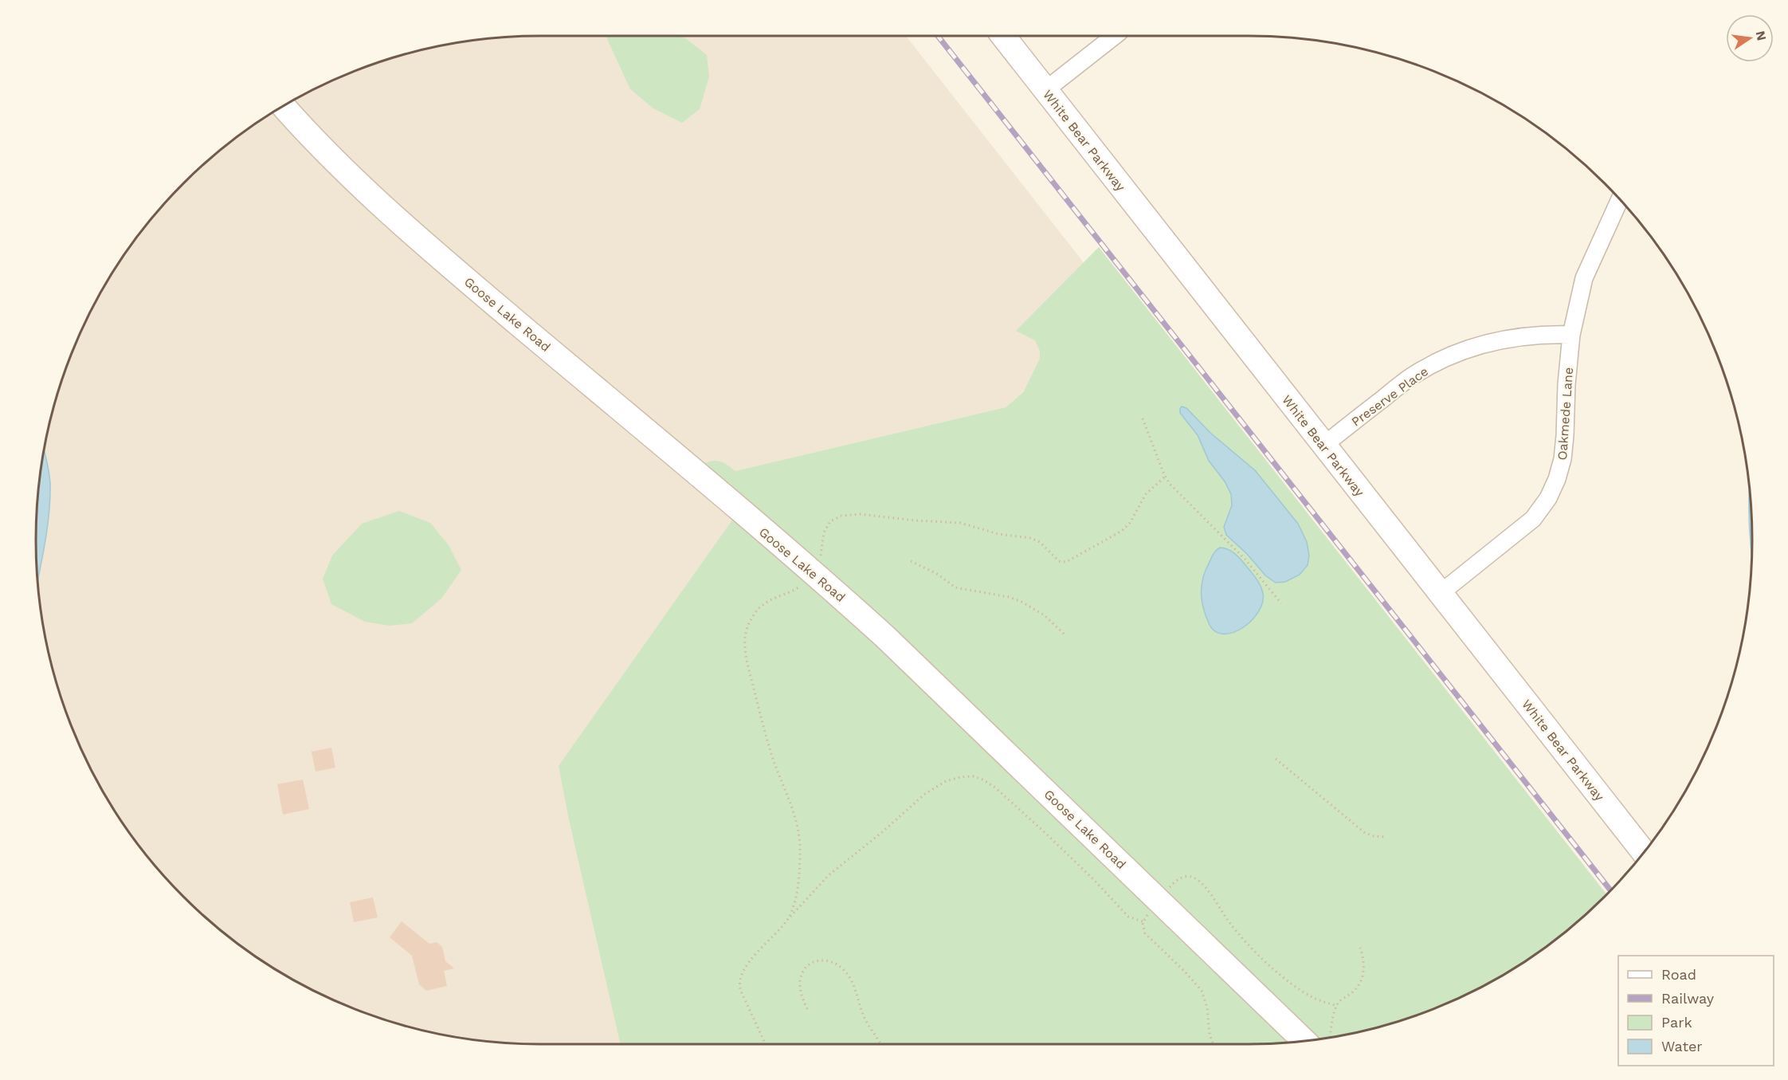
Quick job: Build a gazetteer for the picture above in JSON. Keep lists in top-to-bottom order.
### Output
{
  "streets": {
    "street": [
      "White Bear Parkway",
      "Goose Lake Road",
      "Preserve Place",
      "Oakmede Lane"
    ]
  },
  "crossings": [
    ["White Bear Parkway", "Preserve Place"],
    ["White Bear Parkway", "Oakmede Lane"],
    ["Preserve Place", "Oakmede Lane"]
  ],
  "legend": [
    "Road",
    "Railway",
    "Park",
    "Water"
  ],
  "north": "right"
}
